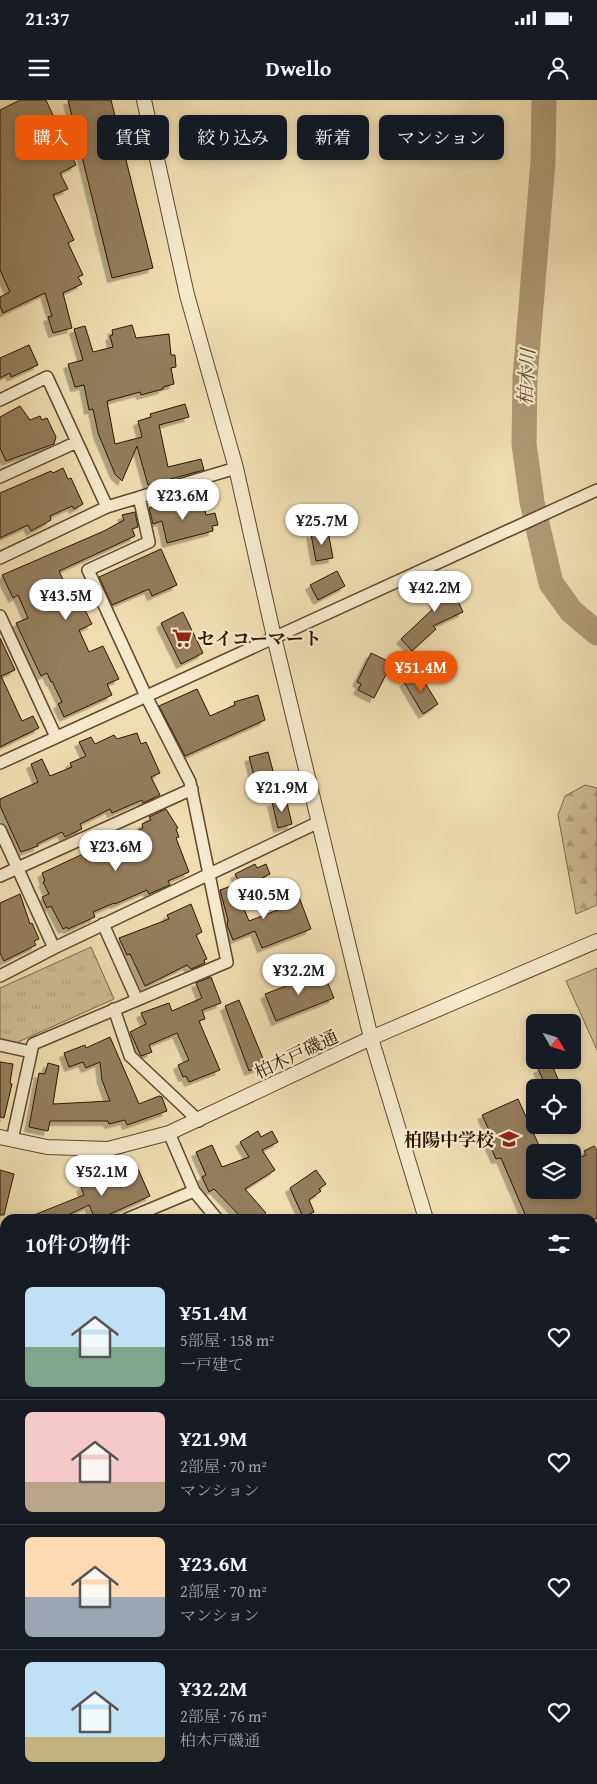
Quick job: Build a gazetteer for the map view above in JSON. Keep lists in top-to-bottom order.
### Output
{
  "streets": {
    "street": ["柏木戸磯通"]
  },
  "water": ["柏木川"],
  "places": {
    "supermarket": ["セイコーマート"],
    "school or university": ["柏陽中学校"]
  },
  "north": "bottom right",
  "page": {
    "status": "21:37",
    "header": "Dwello",
    "chip": [
      "購入",
      "賃貸",
      "絞り込み",
      "新着",
      "マンション"
    ],
    "price": [
      "¥23.6M",
      "¥25.7M",
      "¥42.2M",
      "¥43.5M",
      "¥51.4M",
      "¥21.9M",
      "¥23.6M",
      "¥40.5M",
      "¥32.2M",
      "¥52.1M"
    ],
    "heading": "10件の物件",
    "list": [
      {
        "name": "¥51.4M",
        "note": "5部屋 · 158 m² · 一戸建て"
      },
      {
        "name": "¥21.9M",
        "note": "2部屋 · 70 m² · マンション"
      },
      {
        "name": "¥23.6M",
        "note": "2部屋 · 70 m² · マンション"
      },
      {
        "name": "¥32.2M",
        "note": "2部屋 · 76 m² · 柏木戸磯通"
      }
    ]
  }
}
